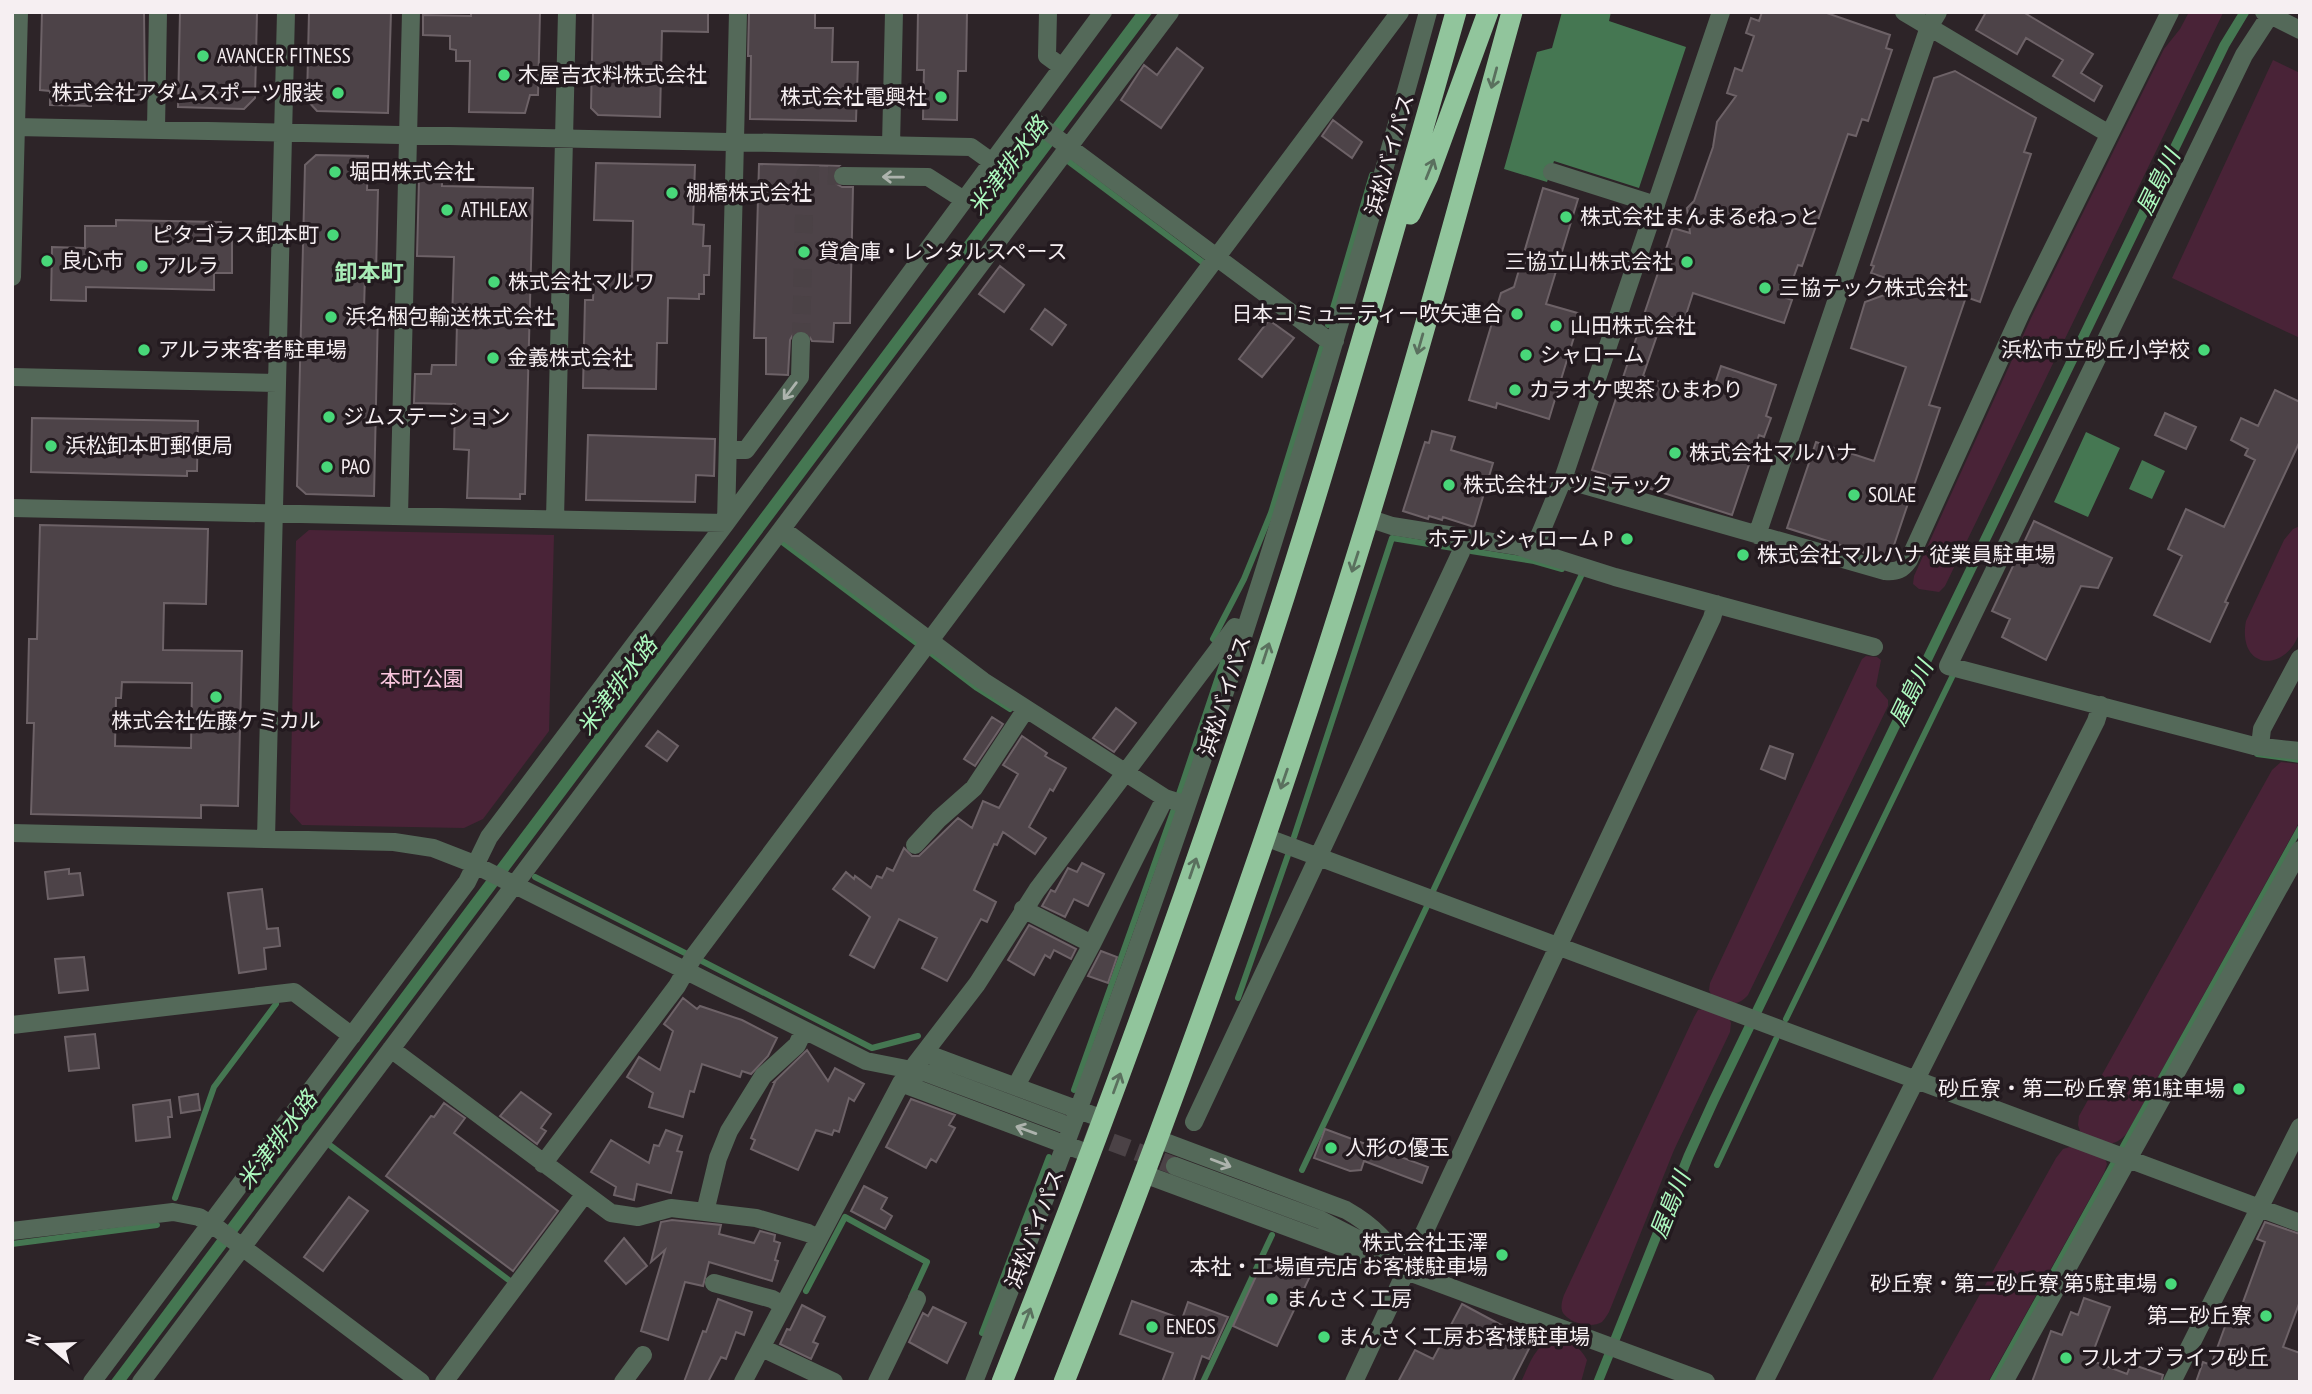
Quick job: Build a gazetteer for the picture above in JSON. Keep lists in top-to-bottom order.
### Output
{
  "streets": {
    "highway": ["浜松バイパス"]
  },
  "districts": ["卸本町"],
  "water": ["米津排水路", "屋島川"],
  "parks": ["本町公園"],
  "places": [
    "AVANCER FITNESS",
    "木屋吉衣料株式会社",
    "株式会社アダムスポーツ服装",
    "株式会社電興社",
    "堀田株式会社",
    "棚橋株式会社",
    "ATHLEAX",
    "株式会社まんまるeねっと",
    "ピタゴラス卸本町",
    "貸倉庫・レンタルスペース",
    "良心市",
    "三協立山株式会社",
    "アルラ",
    "株式会社マルワ",
    "三協テック株式会社",
    "日本コミュニティー吹矢連合",
    "浜名梱包輸送株式会社",
    "山田株式会社",
    "アルラ来客者駐車場",
    "浜松市立砂丘小学校",
    "シャローム",
    "金義株式会社",
    "カラオケ喫茶 ひまわり",
    "ジムステーション",
    "浜松卸本町郵便局",
    "株式会社マルハナ",
    "PAO",
    "株式会社アツミテック",
    "SOLAE",
    "ホテル シャローム P",
    "株式会社マルハナ 従業員駐車場",
    "株式会社佐藤ケミカル",
    "砂丘寮・第二砂丘寮 第1駐車場",
    "人形の優玉",
    "株式会社玉澤 本社・工場直売店 お客様駐車場",
    "砂丘寮・第二砂丘寮 第5駐車場",
    "まんさく工房",
    "第二砂丘寮",
    "ENEOS",
    "まんさく工房お客様駐車場",
    "フルオブライフ砂丘"
  ],
  "north": "left"
}
